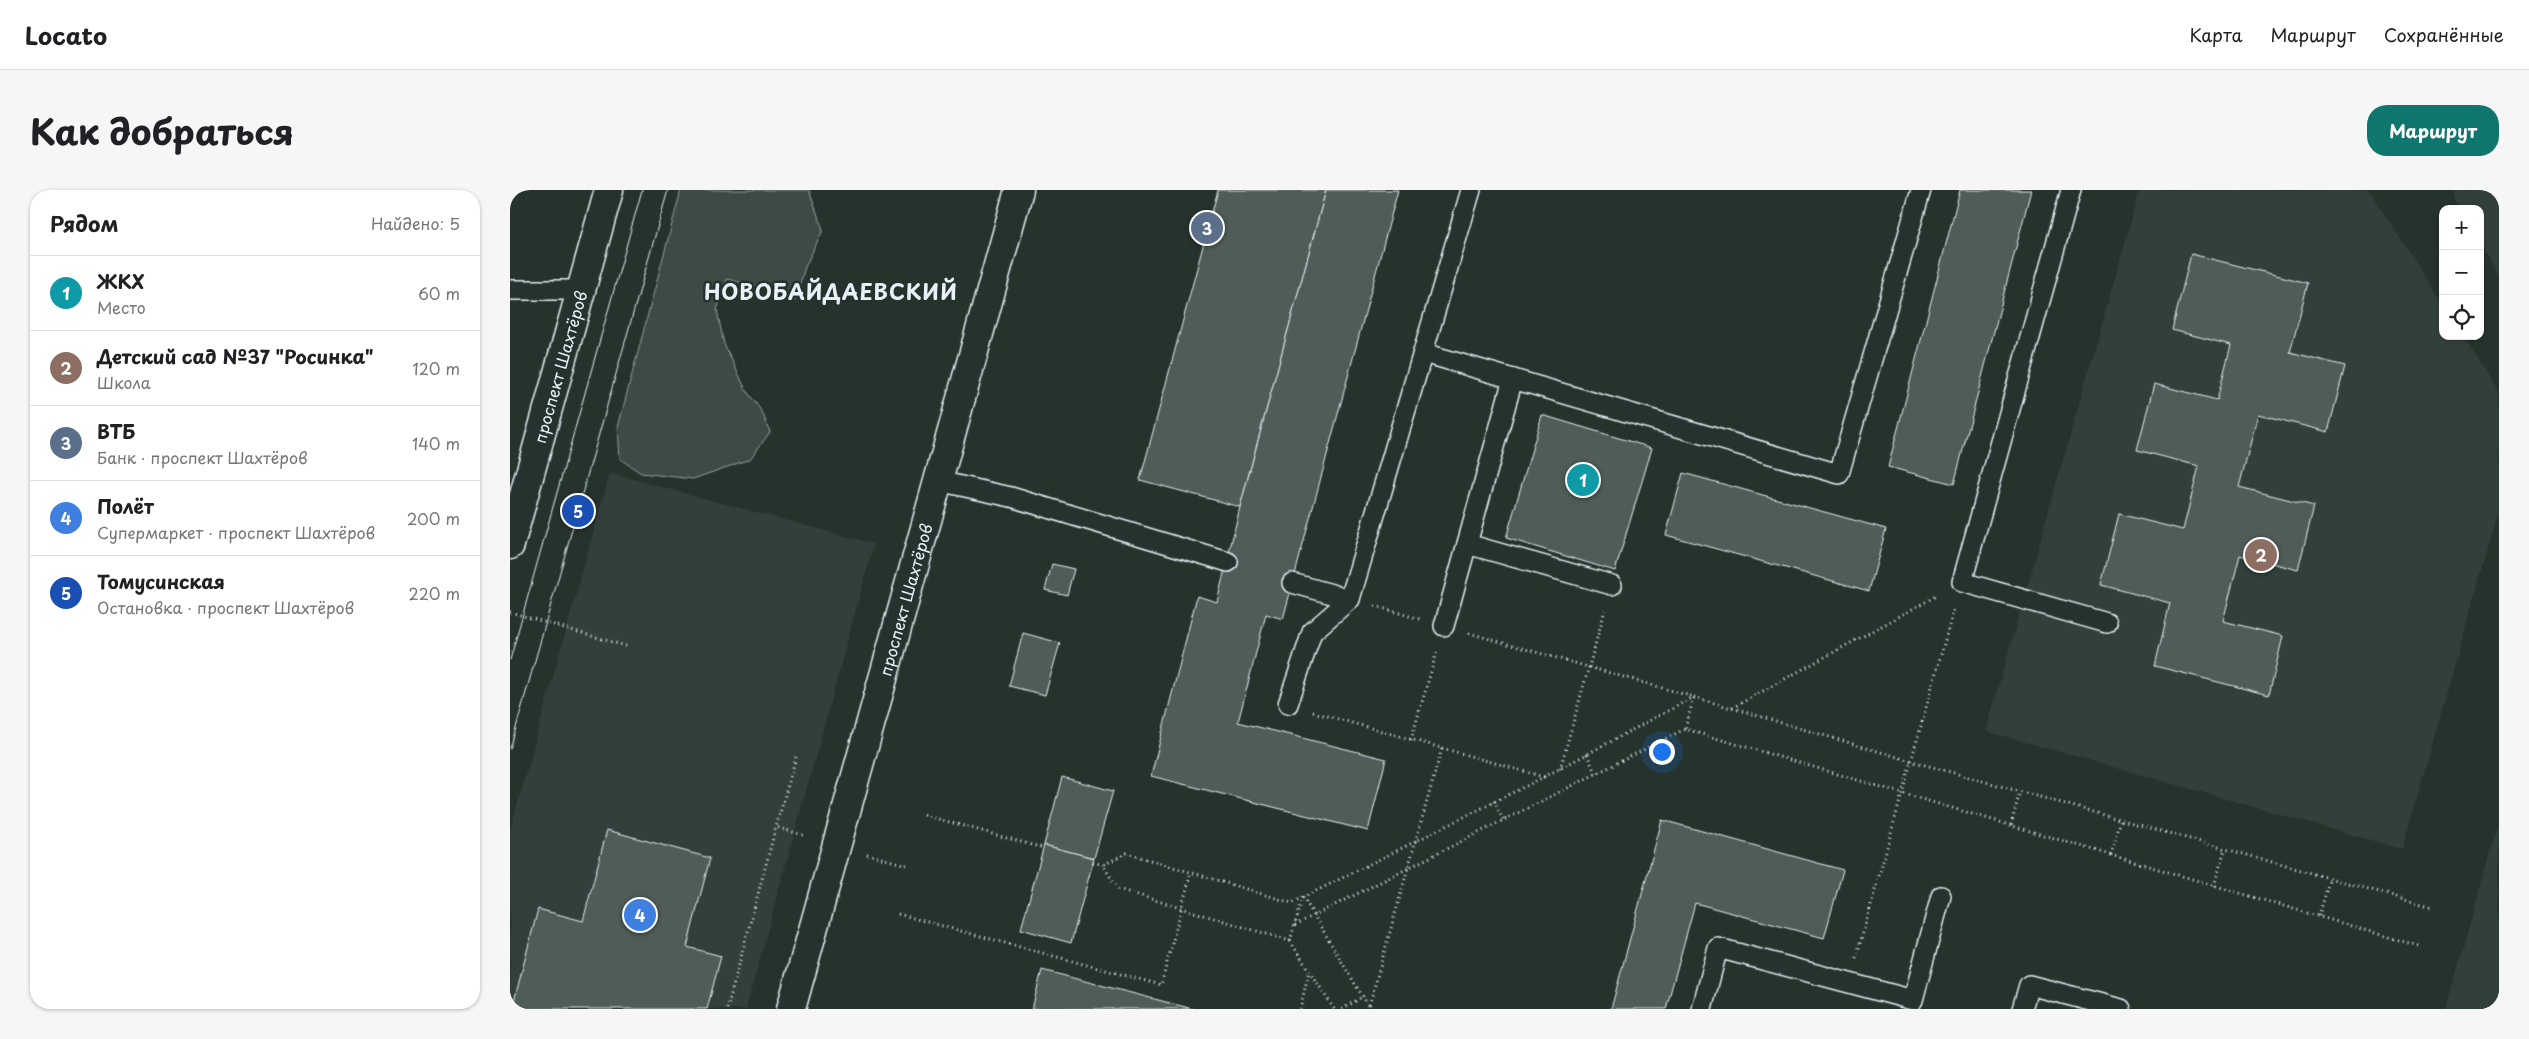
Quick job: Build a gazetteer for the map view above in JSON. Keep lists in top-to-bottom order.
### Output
{
  "streets": {
    "street": ["проспект Шахтёров"]
  },
  "districts": ["НОВОБАЙДАЕВСКИЙ"],
  "page": {
    "header": "Locato",
    "nav": ["Карта", "Маршрут", "Сохранённые"],
    "title": "Как добраться",
    "buttons": "Маршрут",
    "heading": ["Рядом", "Найдено: 5"],
    "map_buttons": ["+", "−"],
    "pins": [
      "3",
      "1",
      "5",
      "2",
      "4"
    ],
    "list": [
      {
        "mark": "1",
        "name": "ЖКХ",
        "note": "Место",
        "value": "60 m"
      },
      {
        "mark": "2",
        "name": "Детский сад №37 \"Росинка\"",
        "note": "Школа",
        "value": "120 m"
      },
      {
        "mark": "3",
        "name": "ВТБ",
        "note": "Банк · проспект Шахтёров",
        "value": "140 m"
      },
      {
        "mark": "4",
        "name": "Полёт",
        "note": "Супермаркет · проспект Шахтёров",
        "value": "200 m"
      },
      {
        "mark": "5",
        "name": "Томусинская",
        "note": "Остановка · проспект Шахтёров",
        "value": "220 m"
      }
    ]
  }
}
